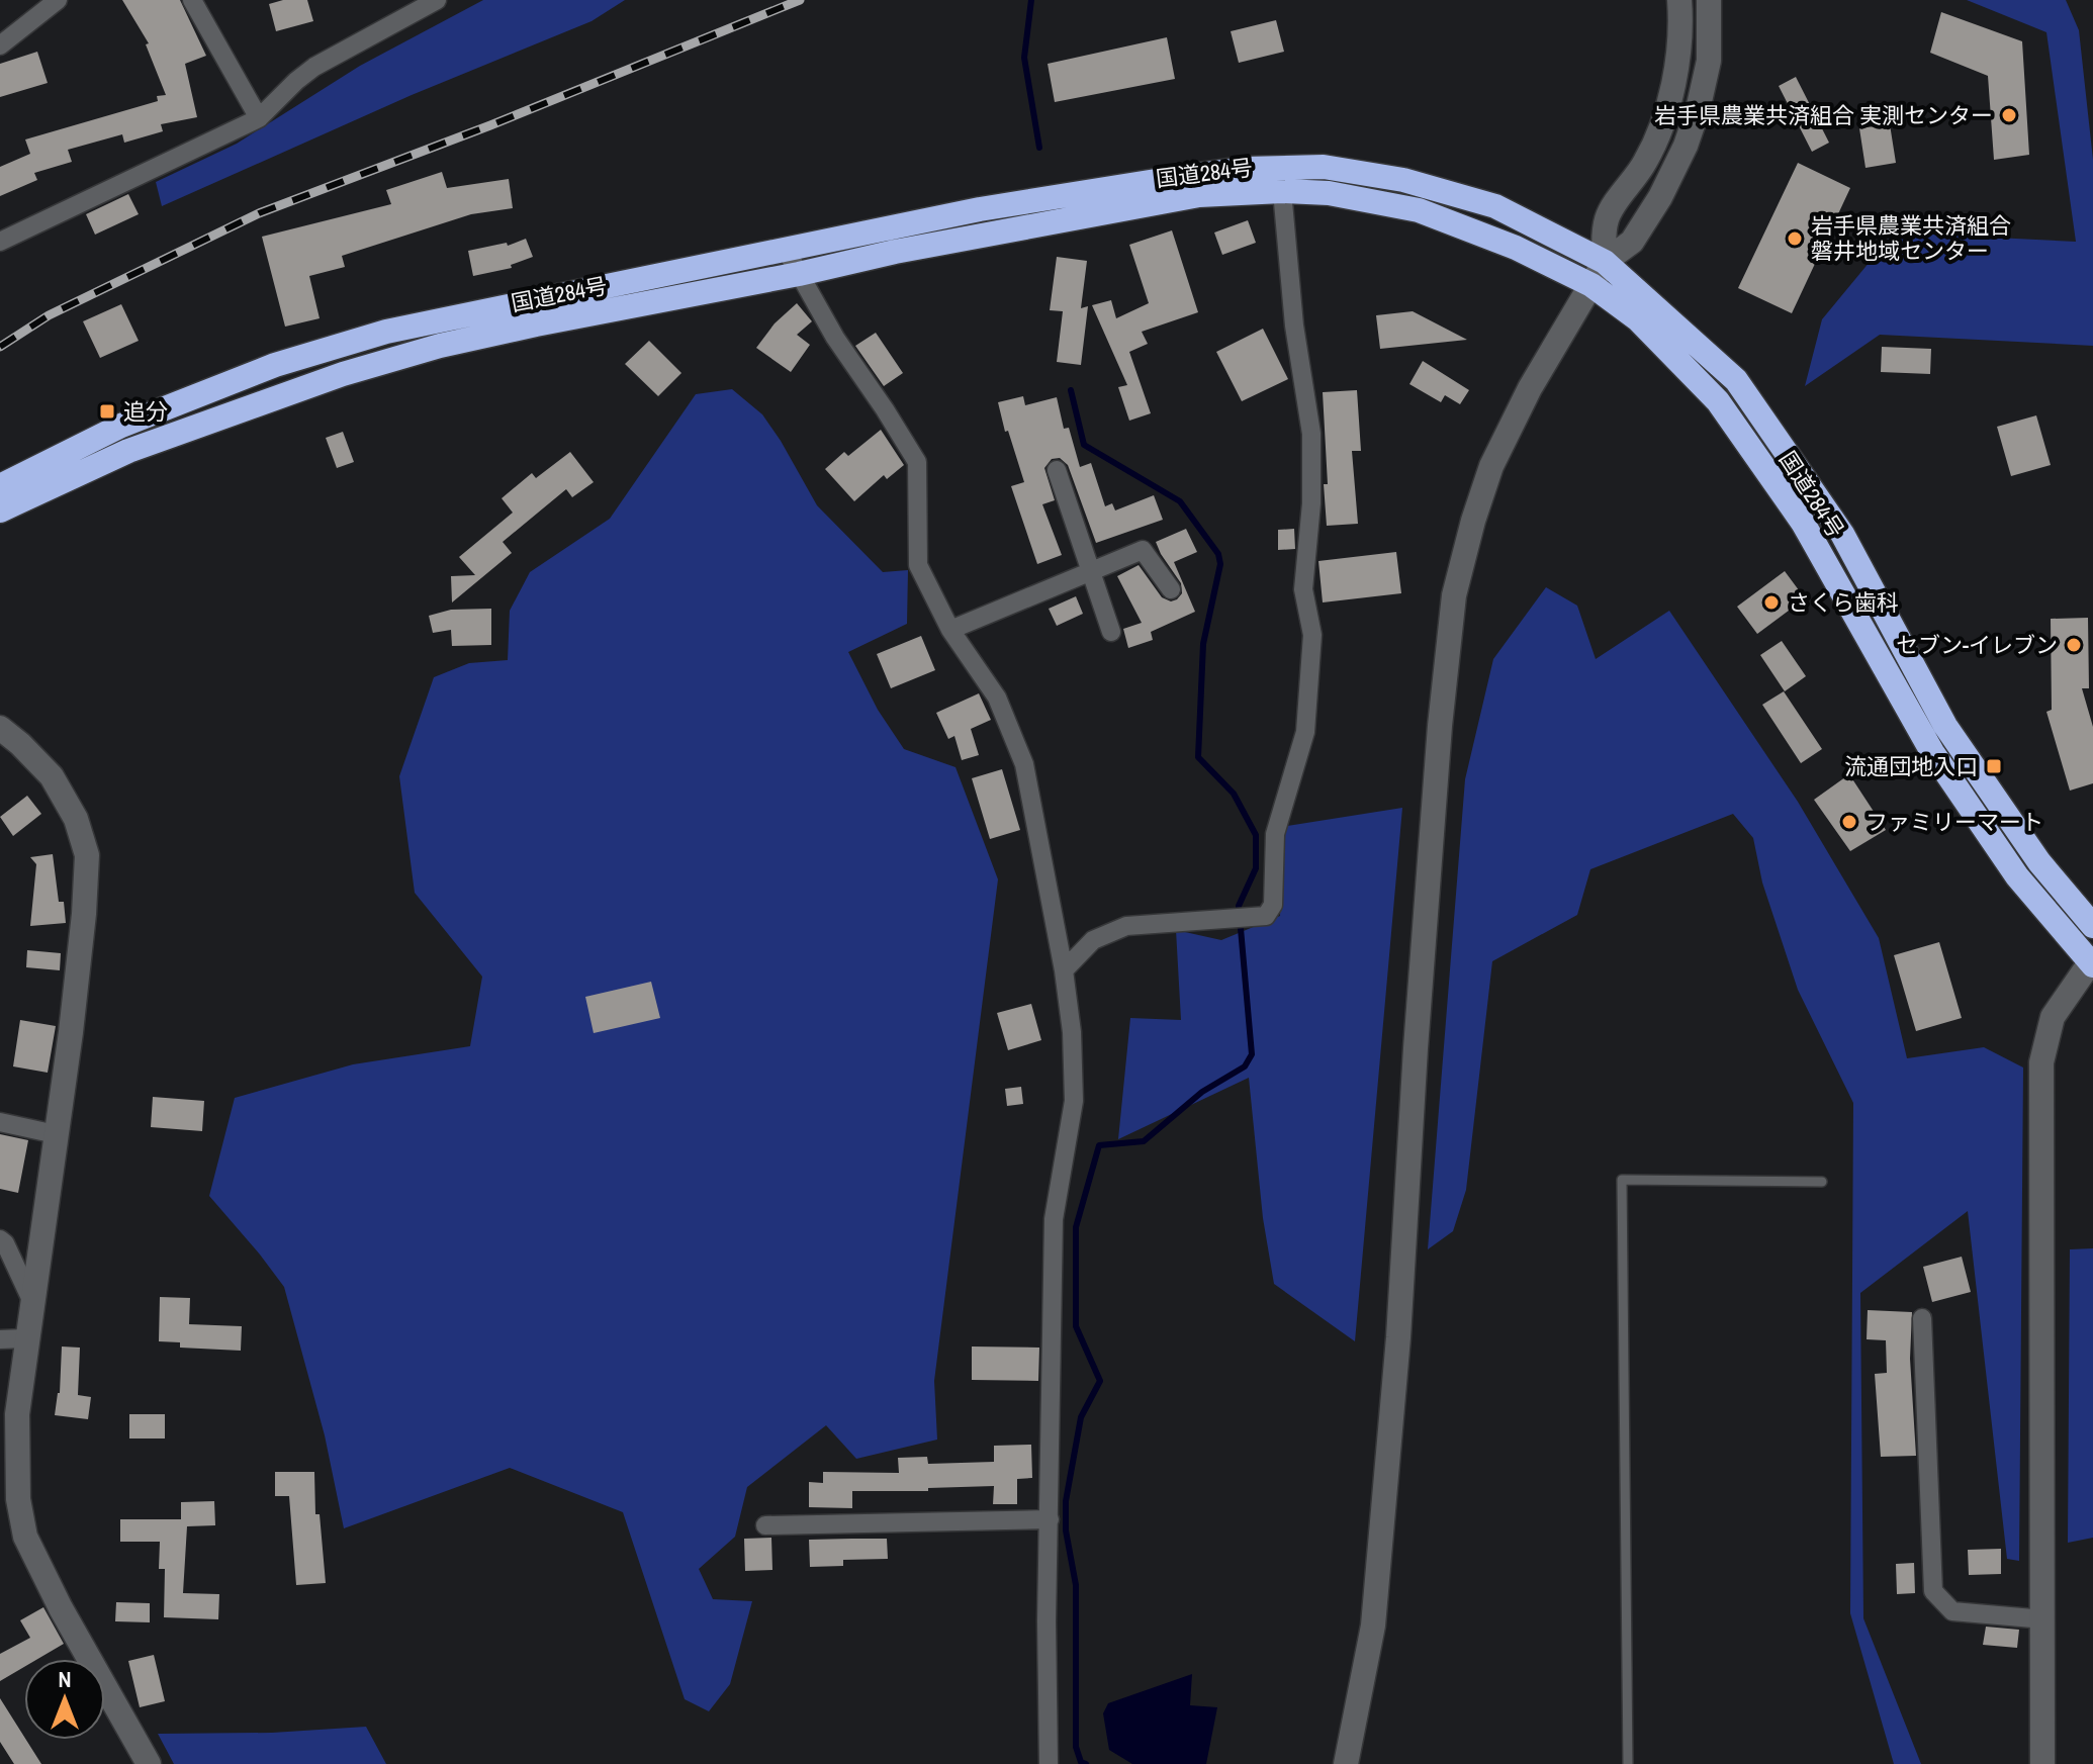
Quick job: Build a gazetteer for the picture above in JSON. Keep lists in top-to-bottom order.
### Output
{
  "streets": {
    "highway": ["国道284号"]
  },
  "places": {
    "other": [
      "岩手県農業共済組合 実測センター",
      "岩手県農業共済組合 磐井地域センター",
      "さくら歯科",
      "セブン-イレブン",
      "ファミリーマート"
    ],
    "transit": ["追分", "流通団地入口"]
  },
  "north": "top"
}
